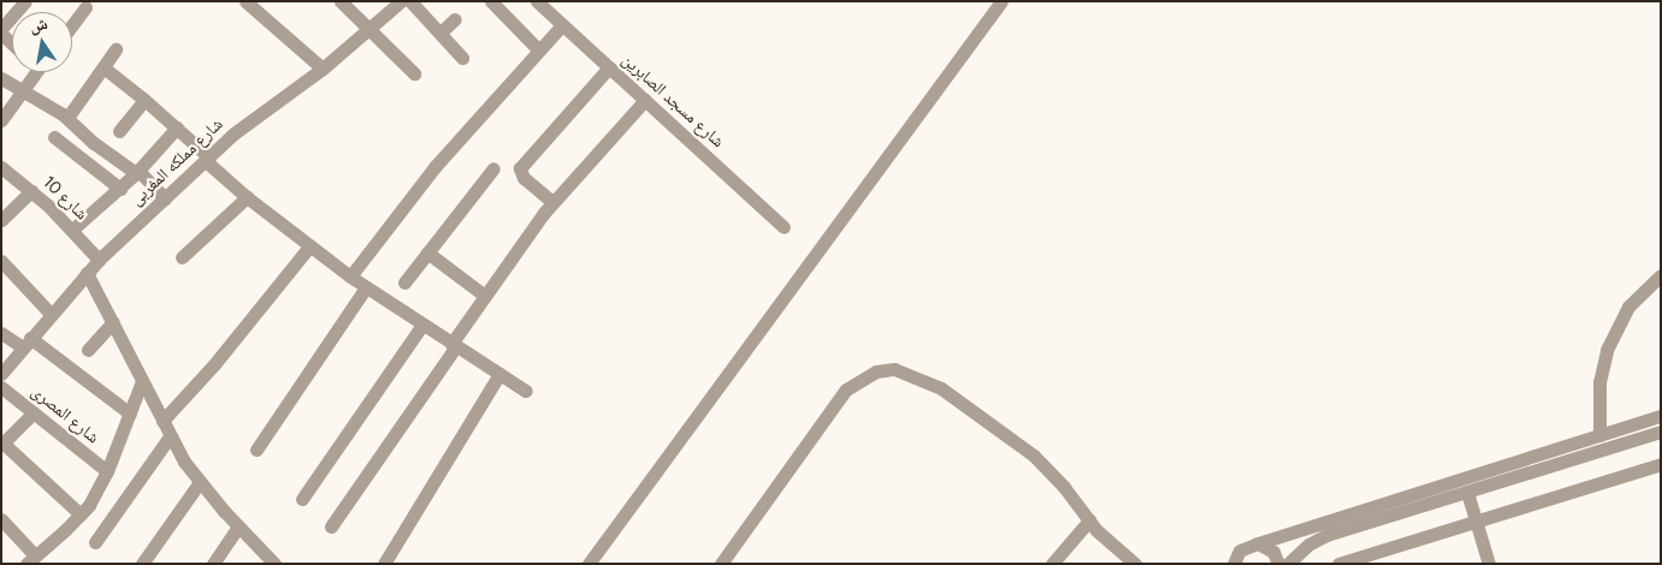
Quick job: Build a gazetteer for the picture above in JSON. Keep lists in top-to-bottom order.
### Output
{
  "streets": {
    "street": [
      "شارع مسجد الصابرين",
      "شارع مملكه المغربى",
      "شارع 10",
      "شارع المصرى"
    ]
  },
  "crossings": [
    ["شارع مملكه المغربى", "شارع 10"]
  ],
  "north": "top"
}
